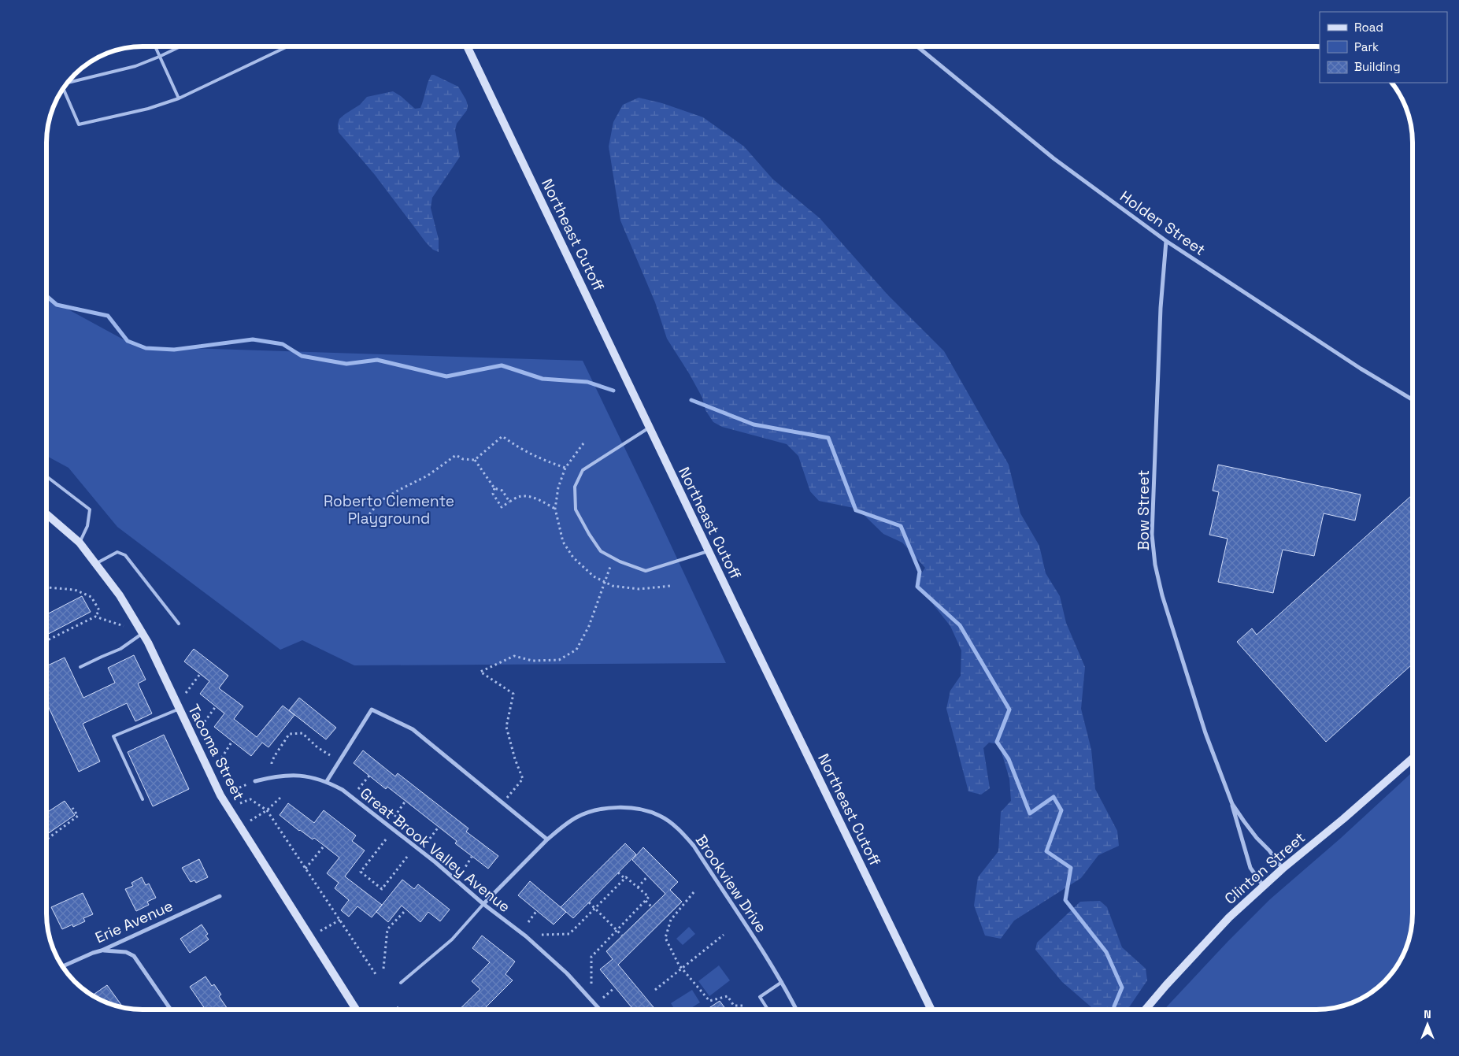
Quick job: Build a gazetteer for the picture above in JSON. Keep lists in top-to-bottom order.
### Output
{
  "streets": {
    "main road": ["Northeast Cutoff", "Tacoma Street", "Clinton Street"],
    "street": [
      "Holden Street",
      "Bow Street",
      "Great Brook Valley Avenue",
      "Brookview Drive",
      "Erie Avenue"
    ]
  },
  "crossings": [
    ["Holden Street", "Bow Street"],
    ["Bow Street", "Clinton Street"],
    ["Great Brook Valley Avenue", "Brookview Drive"]
  ],
  "parks": ["Roberto Clemente Playground"],
  "legend": ["Road", "Park", "Building"],
  "north": "top"
}
